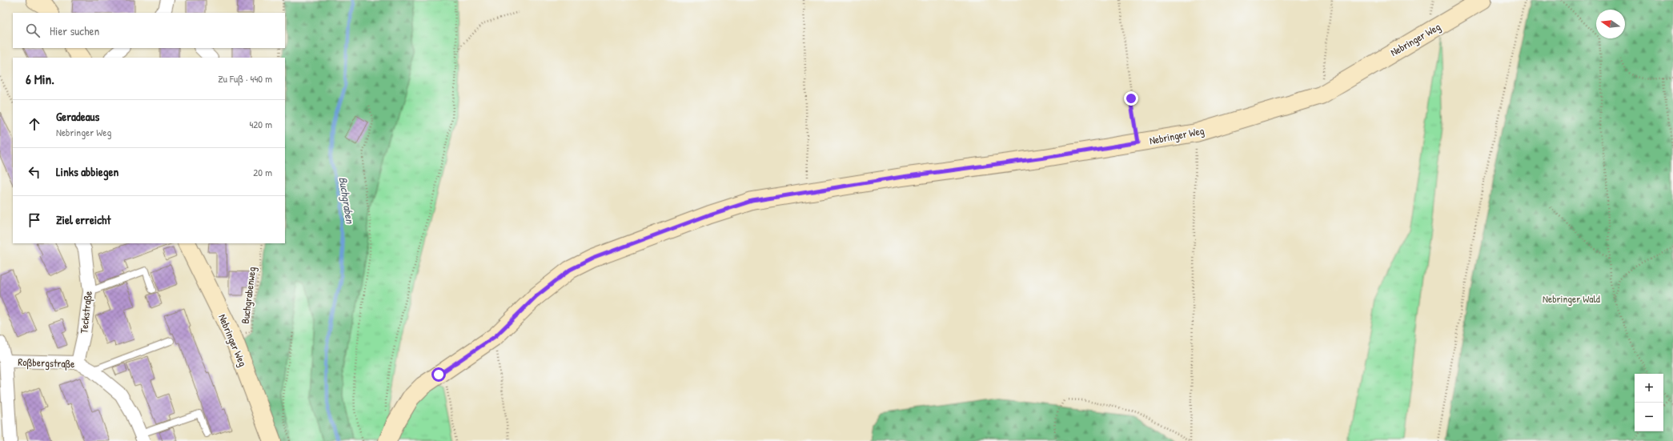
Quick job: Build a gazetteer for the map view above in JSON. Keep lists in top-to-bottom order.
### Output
{
  "streets": {
    "street": ["Nebringer Weg", "Teckstraße", "Roßbergstraße"],
    "path": ["Buchgrabenweg"]
  },
  "crossings": [
    ["Nebringer Weg", "Buchgrabenweg"],
    ["Teckstraße", "Roßbergstraße"]
  ],
  "water": ["Buchgraben"],
  "parks": ["Nebringer Wald"],
  "north": "left",
  "page": {
    "search": "Hier suchen",
    "heading": ["6 Min.", "Zu Fuß · 440 m"],
    "list": [
      ["Geradeaus", "Nebringer Weg", "420 m"],
      ["Links abbiegen", "20 m"],
      "Ziel erreicht"
    ],
    "map_buttons": ["+", "−"]
  }
}
